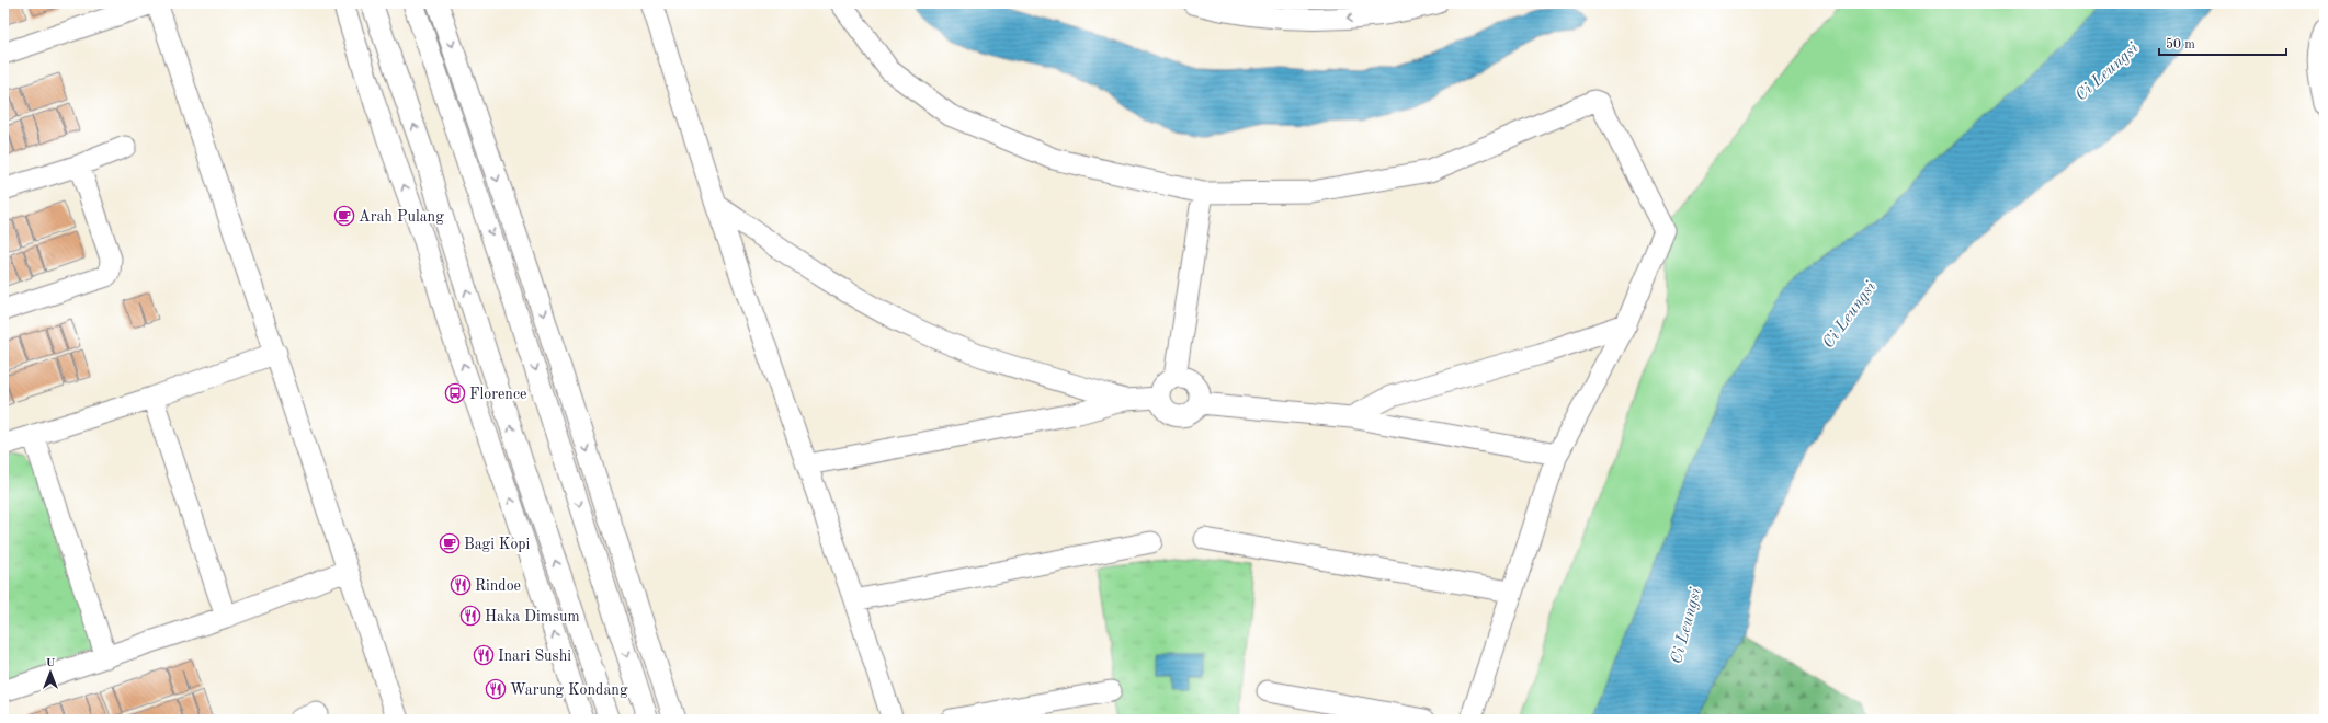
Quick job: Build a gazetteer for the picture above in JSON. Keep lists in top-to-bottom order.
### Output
{
  "water": ["Ci Leungsi"],
  "places": {
    "cafe": ["Arah Pulang", "Bagi Kopi"],
    "bus stop": ["Florence"],
    "restaurant": [
      "Rindoe",
      "Haka Dimsum",
      "Inari Sushi",
      "Warung Kondang"
    ]
  },
  "scale_bar": "50 m",
  "north": "top"
}
